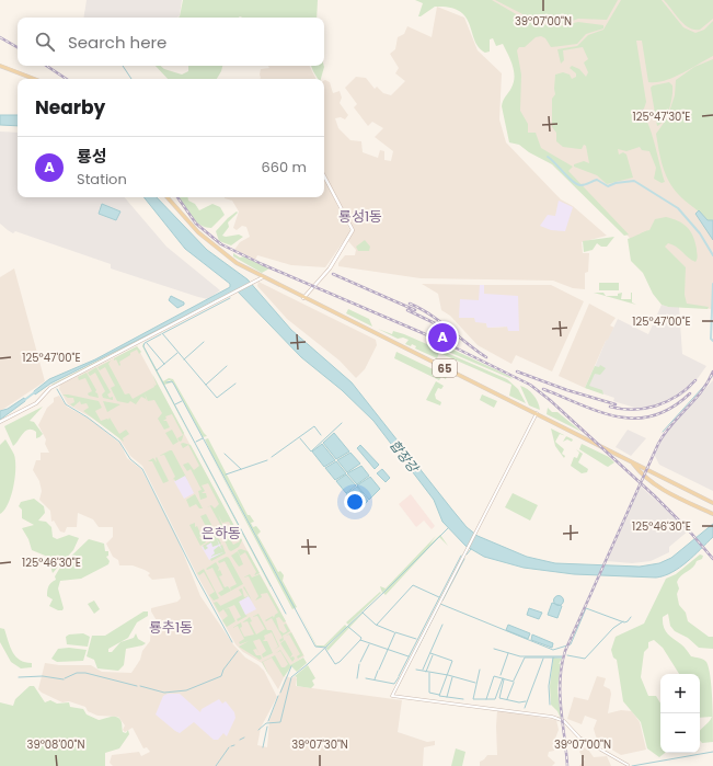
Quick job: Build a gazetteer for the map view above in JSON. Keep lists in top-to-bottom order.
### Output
{
  "streets": {
    "main road": ["65"]
  },
  "districts": ["룡성1동", "은하동", "룡추1동"],
  "water": ["합장강"],
  "page": {
    "search": "Search here",
    "heading": "Nearby",
    "list": [
      {
        "mark": "A",
        "name": "룡성",
        "note": "Station",
        "value": "660 m"
      }
    ],
    "pins": "A",
    "map_buttons": ["+", "−"]
  },
  "coordinates": [
    "39°07'00\"N",
    "125°47'30\"E",
    "125°47'00\"E",
    "125°46'30\"E",
    "39°08'00\"N",
    "39°07'30\"N"
  ]
}
